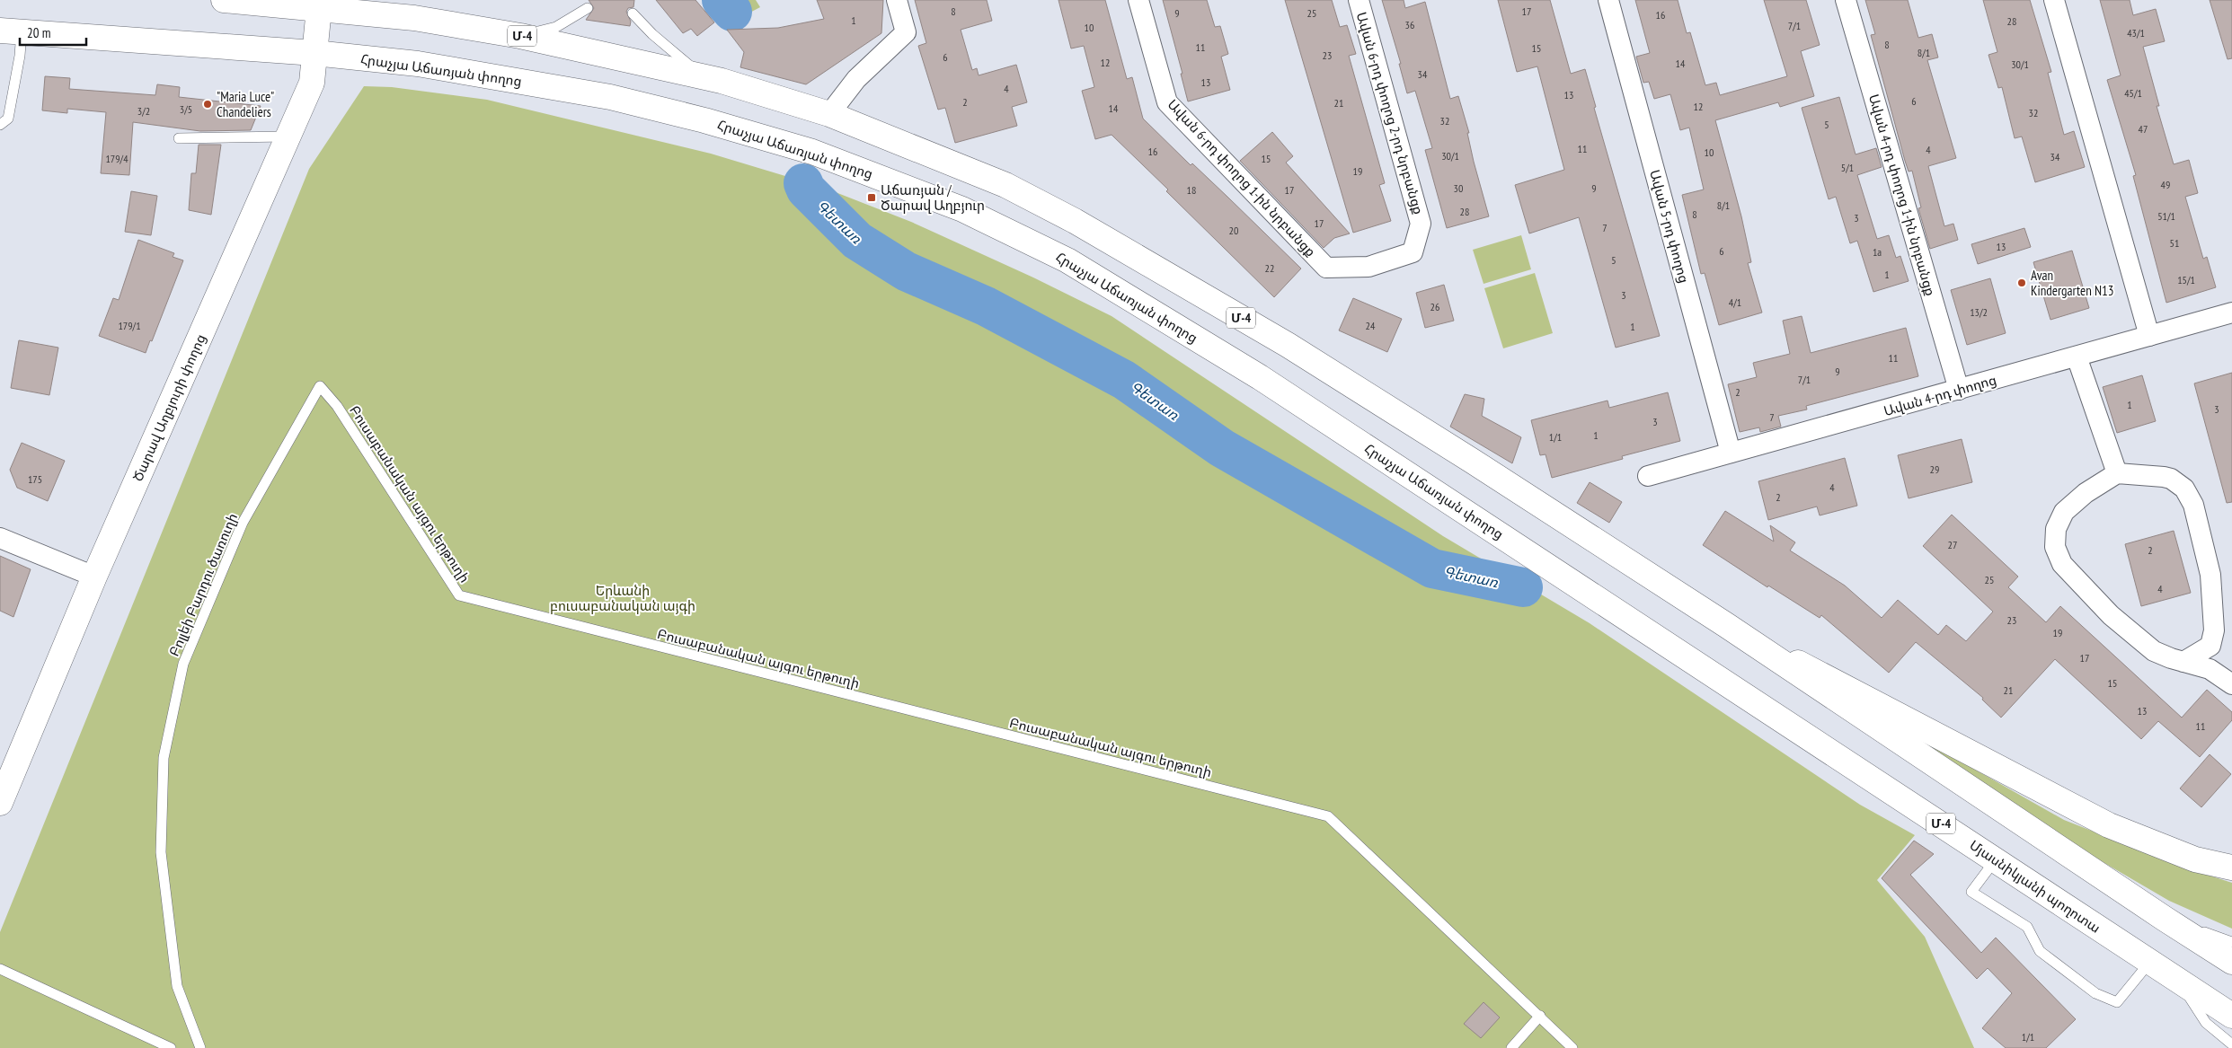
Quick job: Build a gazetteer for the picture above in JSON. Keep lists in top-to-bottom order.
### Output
{
  "streets": {
    "main road": [
      "Մ-4",
      "Հրաչյա Աճառյան փողոց",
      "Ծարավ Աղբյուրի փողոց",
      "Մյասնիկյանի պողոտա"
    ],
    "street": [
      "Ավան 6-րդ փողոց 2-րդ նրբանցք",
      "Ավան 6-րդ փողոց 1-ին նրբանցք",
      "Ավան 4-րդ փողոց 1-ին նրբանցք",
      "Ավան 5-րդ փողոց",
      "Ավան 4-րդ փողոց"
    ],
    "lane": ["Բուսաբանական այգու երթուղի", "Բոլլեի Բարդու ծառուղի"]
  },
  "crossings": [
    ["Մ-4", "Ծարավ Աղբյուրի փողոց"],
    ["Հրաչյա Աճառյան փողոց", "Ծարավ Աղբյուրի փողոց"],
    ["Հրաչյա Աճառյան փողոց", "Մյասնիկյանի պողոտա"],
    ["Ավան 6-րդ փողոց 2-րդ նրբանցք", "Ավան 6-րդ փողոց 1-ին նրբանցք"],
    ["Ավան 4-րդ փողոց 1-ին նրբանցք", "Ավան 4-րդ փողոց"],
    ["Ավան 5-րդ փողոց", "Ավան 4-րդ փողոց"],
    ["Բուսաբանական այգու երթուղի", "Բոլլեի Բարդու ծառուղի"]
  ],
  "water": ["Գետառ"],
  "parks": ["Երևանի բուսաբանական այգի"],
  "places": {
    "other": ["\"Maria Luce\" Chandeliers", "Avan Kindergarten N13"],
    "transit": ["Աճառյան / Ծարավ Աղբյուր"]
  },
  "house_numbers": [
    "8",
    "17",
    "9",
    "25",
    "16",
    "1",
    "28",
    "36",
    "7/1",
    "10",
    "43/1",
    "8",
    "11",
    "15",
    "8/1",
    "23",
    "6",
    "12",
    "14",
    "30/1",
    "34",
    "13",
    "4",
    "45/1",
    "13",
    "6",
    "2",
    "21",
    "12",
    "14",
    "3/5",
    "3/2",
    "32",
    "32",
    "5",
    "47",
    "11",
    "4",
    "16",
    "10",
    "30/1",
    "34",
    "179/4",
    "15",
    "5/1",
    "19",
    "49",
    "30",
    "9",
    "18",
    "17",
    "8/1",
    "28",
    "8",
    "51/1",
    "3",
    "17",
    "7",
    "20",
    "51",
    "13",
    "6",
    "1a",
    "5",
    "22",
    "1",
    "15/1",
    "3",
    "4/1",
    "26",
    "13/2",
    "179/1",
    "24",
    "1",
    "11",
    "9",
    "7/1",
    "2",
    "1",
    "3",
    "7",
    "3",
    "1",
    "1/1",
    "29",
    "175",
    "4",
    "2",
    "27",
    "2",
    "25",
    "4",
    "23",
    "19",
    "17",
    "15",
    "21",
    "13",
    "11",
    "1/1"
  ],
  "scale_bar": "20 m"
}
